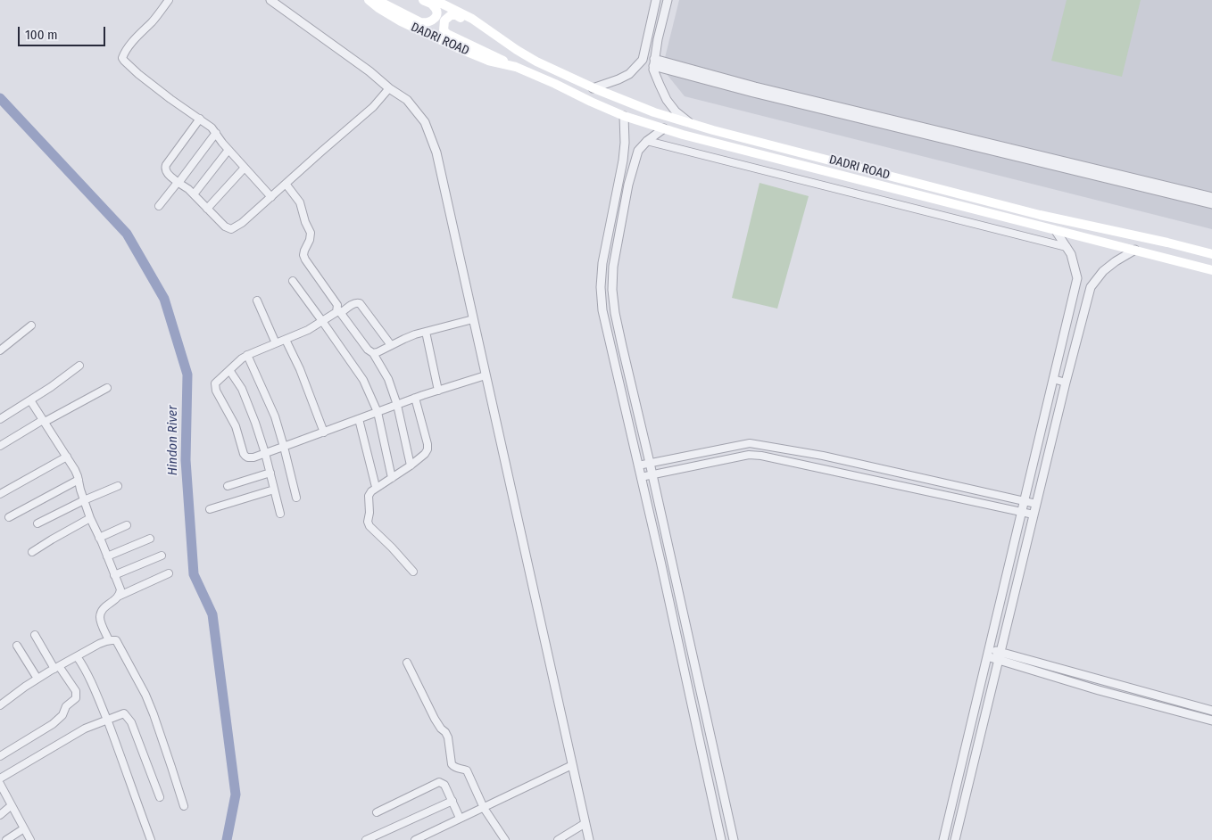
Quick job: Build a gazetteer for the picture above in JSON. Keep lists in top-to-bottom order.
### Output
{
  "streets": {
    "main road": ["DADRI ROAD"]
  },
  "water": ["Hindon River"],
  "scale_bar": "100 m"
}
